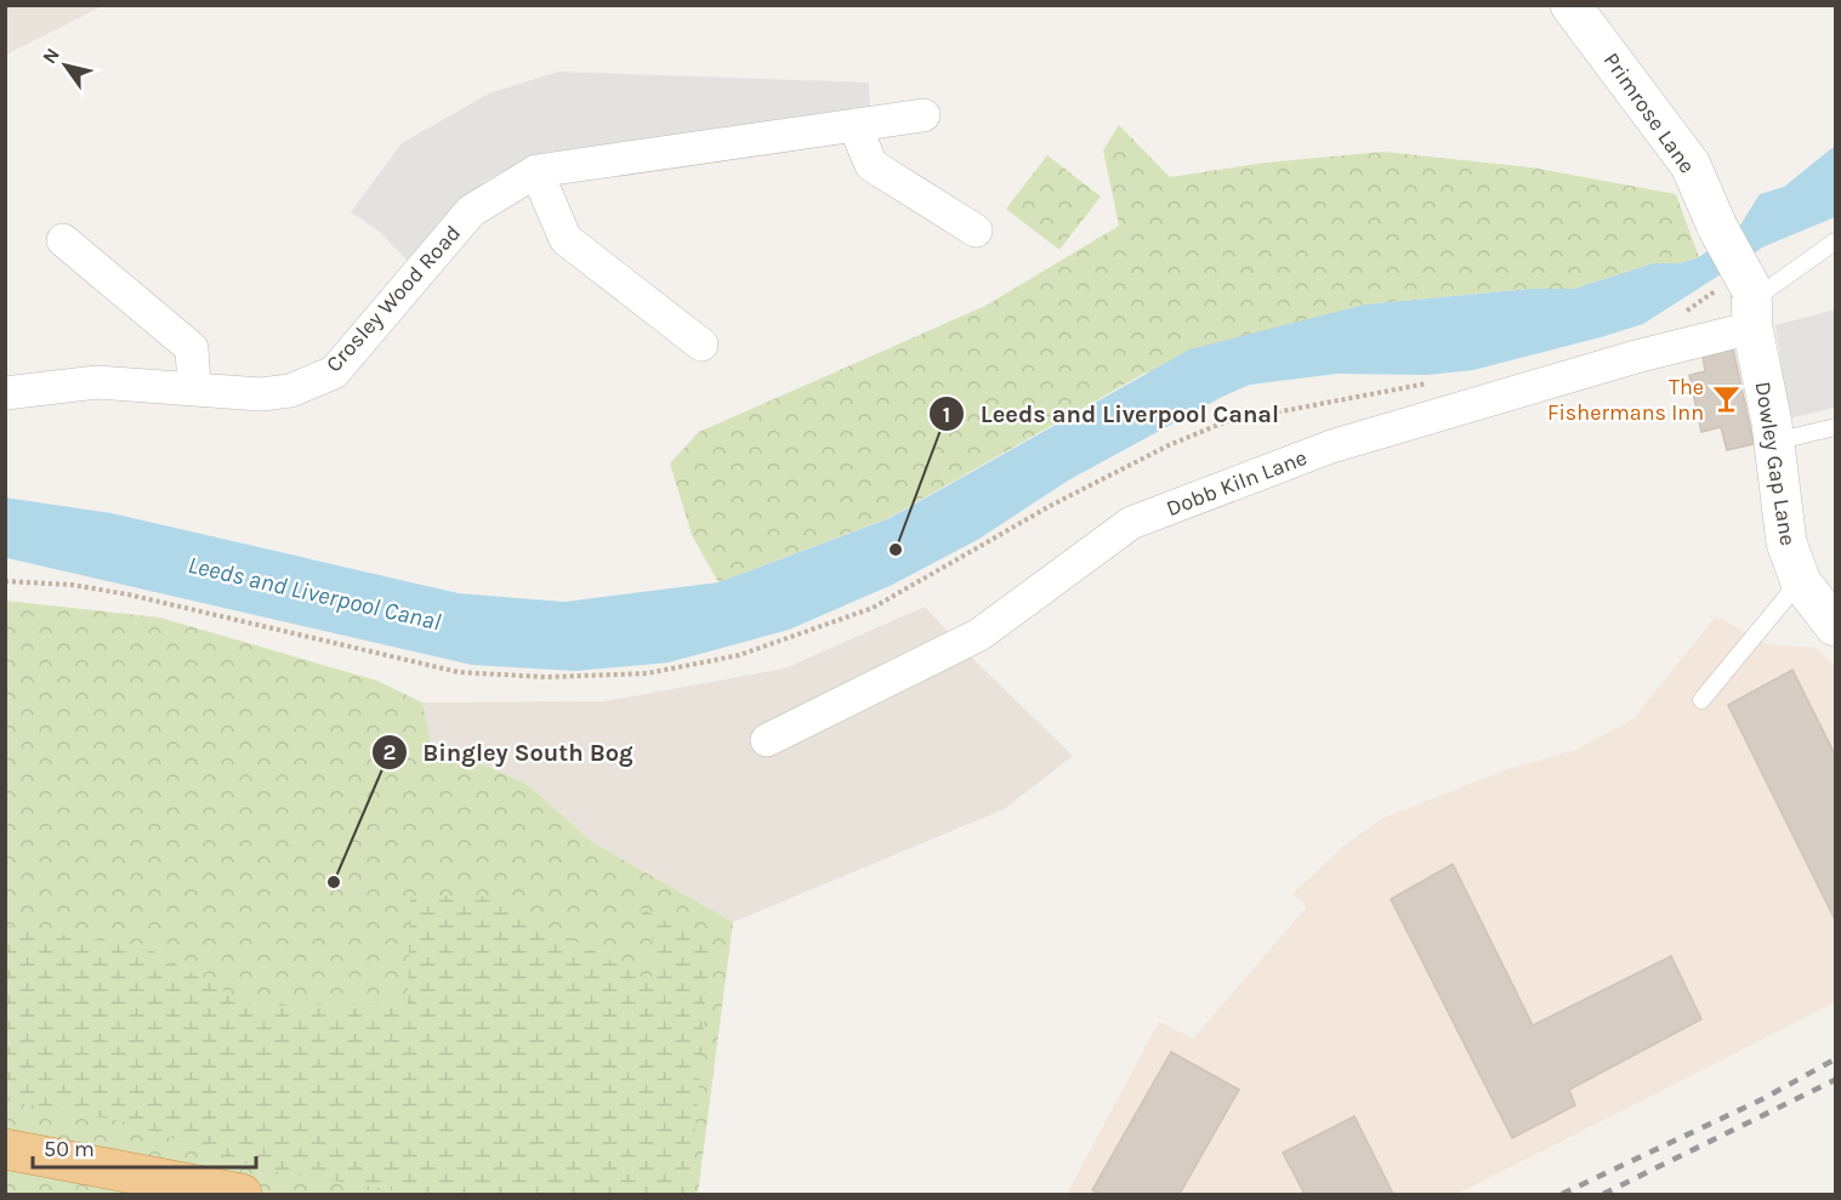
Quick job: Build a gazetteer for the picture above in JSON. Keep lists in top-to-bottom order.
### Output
{
  "streets": {
    "street": [
      "Primrose Lane",
      "Crosley Wood Road",
      "Dowley Gap Lane",
      "Dobb Kiln Lane"
    ]
  },
  "crossings": [
    ["Primrose Lane", "Dowley Gap Lane"],
    ["Primrose Lane", "Dobb Kiln Lane"],
    ["Dowley Gap Lane", "Dobb Kiln Lane"]
  ],
  "water": ["Leeds and Liverpool Canal"],
  "places": {
    "bar": ["The Fishermans Inn"],
    "other": ["Leeds and Liverpool Canal", "Bingley South Bog"]
  },
  "scale_bar": "50 m",
  "north": "top left"
}
